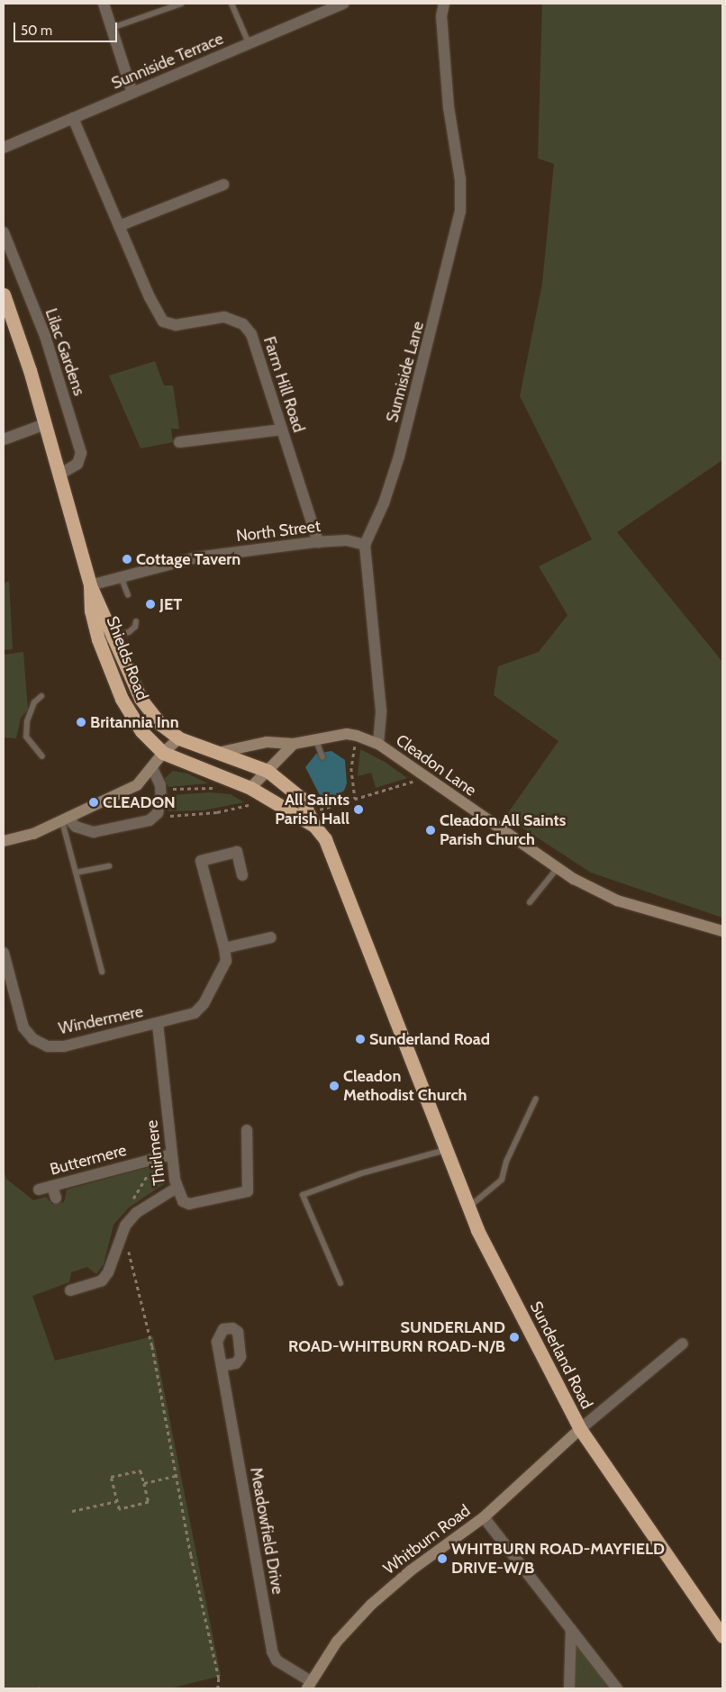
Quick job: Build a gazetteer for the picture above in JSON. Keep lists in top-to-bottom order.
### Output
{
  "streets": {
    "highway": ["Shields Road", "Sunderland Road"],
    "street": [
      "Sunniside Terrace",
      "Lilac Gardens",
      "Sunniside Lane",
      "Farm Hill Road",
      "North Street",
      "Cleadon Lane",
      "Windermere",
      "Thirlmere",
      "Buttermere",
      "Meadowfield Drive",
      "Whitburn Road"
    ]
  },
  "crossings": [
    ["Sunniside Terrace", "Farm Hill Road"],
    ["Lilac Gardens", "Shields Road"],
    ["Sunniside Lane", "North Street"],
    ["Farm Hill Road", "North Street"],
    ["North Street", "Shields Road"],
    ["Shields Road", "Cleadon Lane"],
    ["Shields Road", "Sunderland Road"],
    ["Windermere", "Thirlmere"],
    ["Thirlmere", "Buttermere"],
    ["Sunderland Road", "Whitburn Road"],
    ["Meadowfield Drive", "Whitburn Road"]
  ],
  "places": [
    "Cottage Tavern",
    "JET",
    "Britannia Inn",
    "CLEADON",
    "All Saints Parish Hall",
    "Cleadon All Saints Parish Church",
    "Sunderland Road",
    "Cleadon Methodist Church",
    "SUNDERLAND ROAD-WHITBURN ROAD-N/B",
    "WHITBURN ROAD-MAYFIELD DRIVE-W/B"
  ],
  "scale_bar": "50 m"
}
